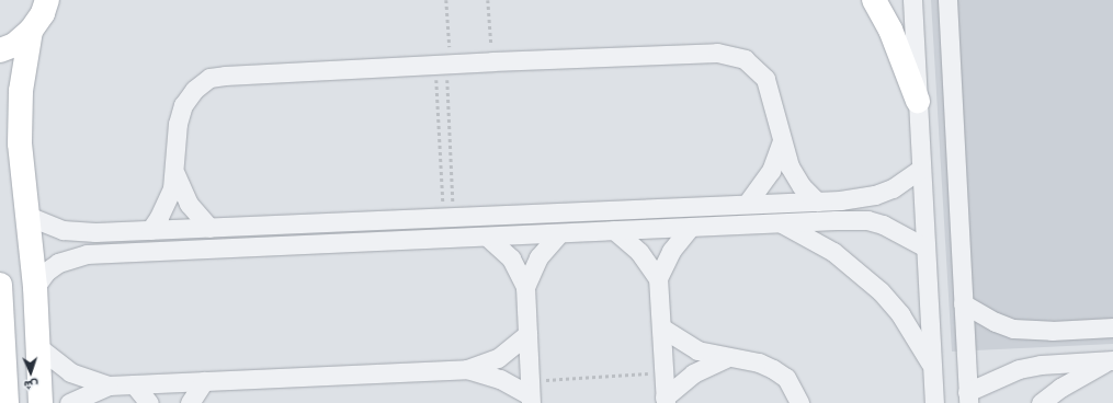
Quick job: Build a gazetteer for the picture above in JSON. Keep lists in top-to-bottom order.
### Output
{
  "north": "bottom"
}
